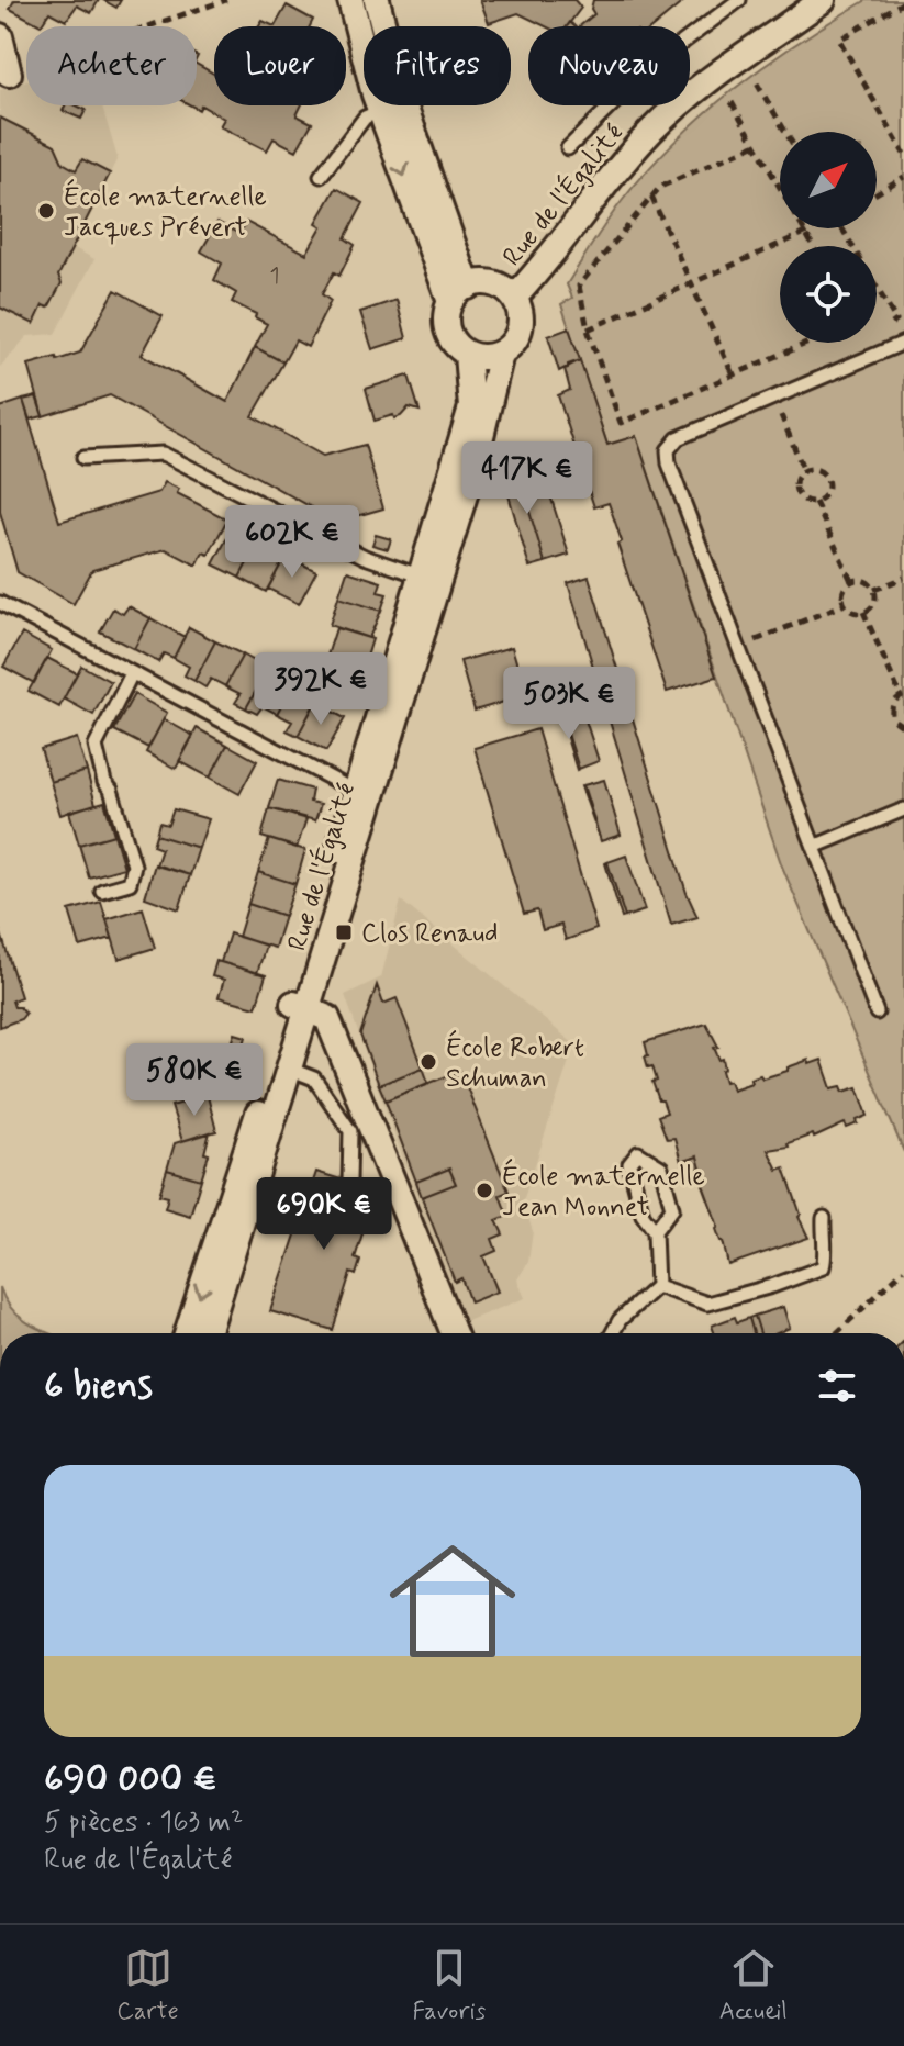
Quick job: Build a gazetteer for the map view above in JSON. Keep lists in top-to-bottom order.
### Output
{
  "streets": {
    "street": ["Rue de l'Égalité"]
  },
  "places": {
    "other": ["École maternelle Jacques Prévert", "École Robert Schuman", "École maternelle Jean Monnet"],
    "transit": ["Clos Renaud"]
  },
  "house_numbers": ["1"],
  "north": "top right",
  "page": {
    "chip": [
      "Acheter",
      "Louer",
      "Filtres",
      "Nouveau"
    ],
    "price": [
      "417K €",
      "602K €",
      "392K €",
      "503K €",
      "580K €",
      "690K €"
    ],
    "heading": "6 biens",
    "list": [
      {
        "name": "690 000 €",
        "note": "5 pièces · 163 m² · Rue de l'Égalité"
      }
    ],
    "tabs": ["Carte", "Favoris", "Accueil"]
  }
}
